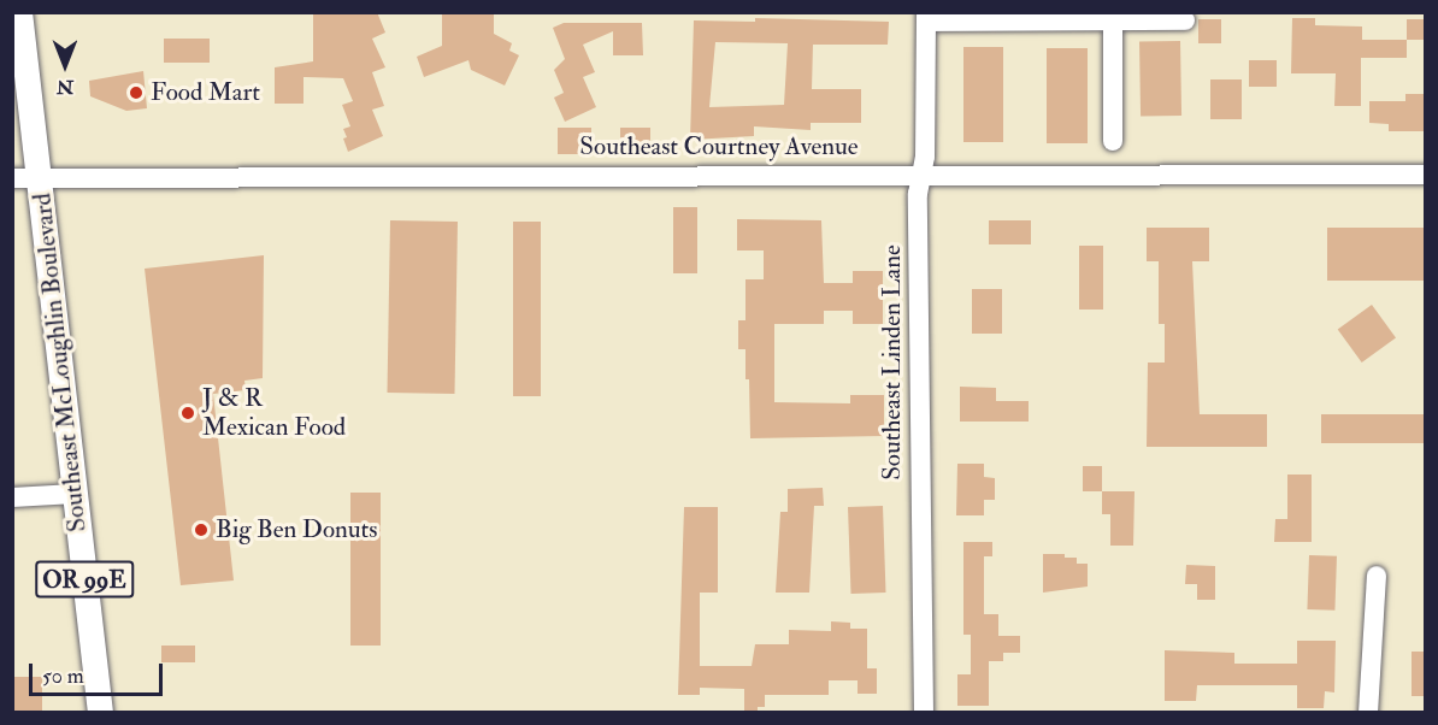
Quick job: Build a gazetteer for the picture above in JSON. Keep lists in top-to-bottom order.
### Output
{
  "streets": {
    "main road": ["Southeast McLoughlin Boulevard", "OR 99E"],
    "street": ["Southeast Courtney Avenue", "Southeast Linden Lane"]
  },
  "crossings": [
    ["Southeast Courtney Avenue", "Southeast McLoughlin Boulevard"],
    ["Southeast Courtney Avenue", "Southeast Linden Lane"]
  ],
  "places": ["Food Mart", "J & R Mexican Food", "Big Ben Donuts"],
  "scale_bar": "50 m",
  "north": "bottom"
}
